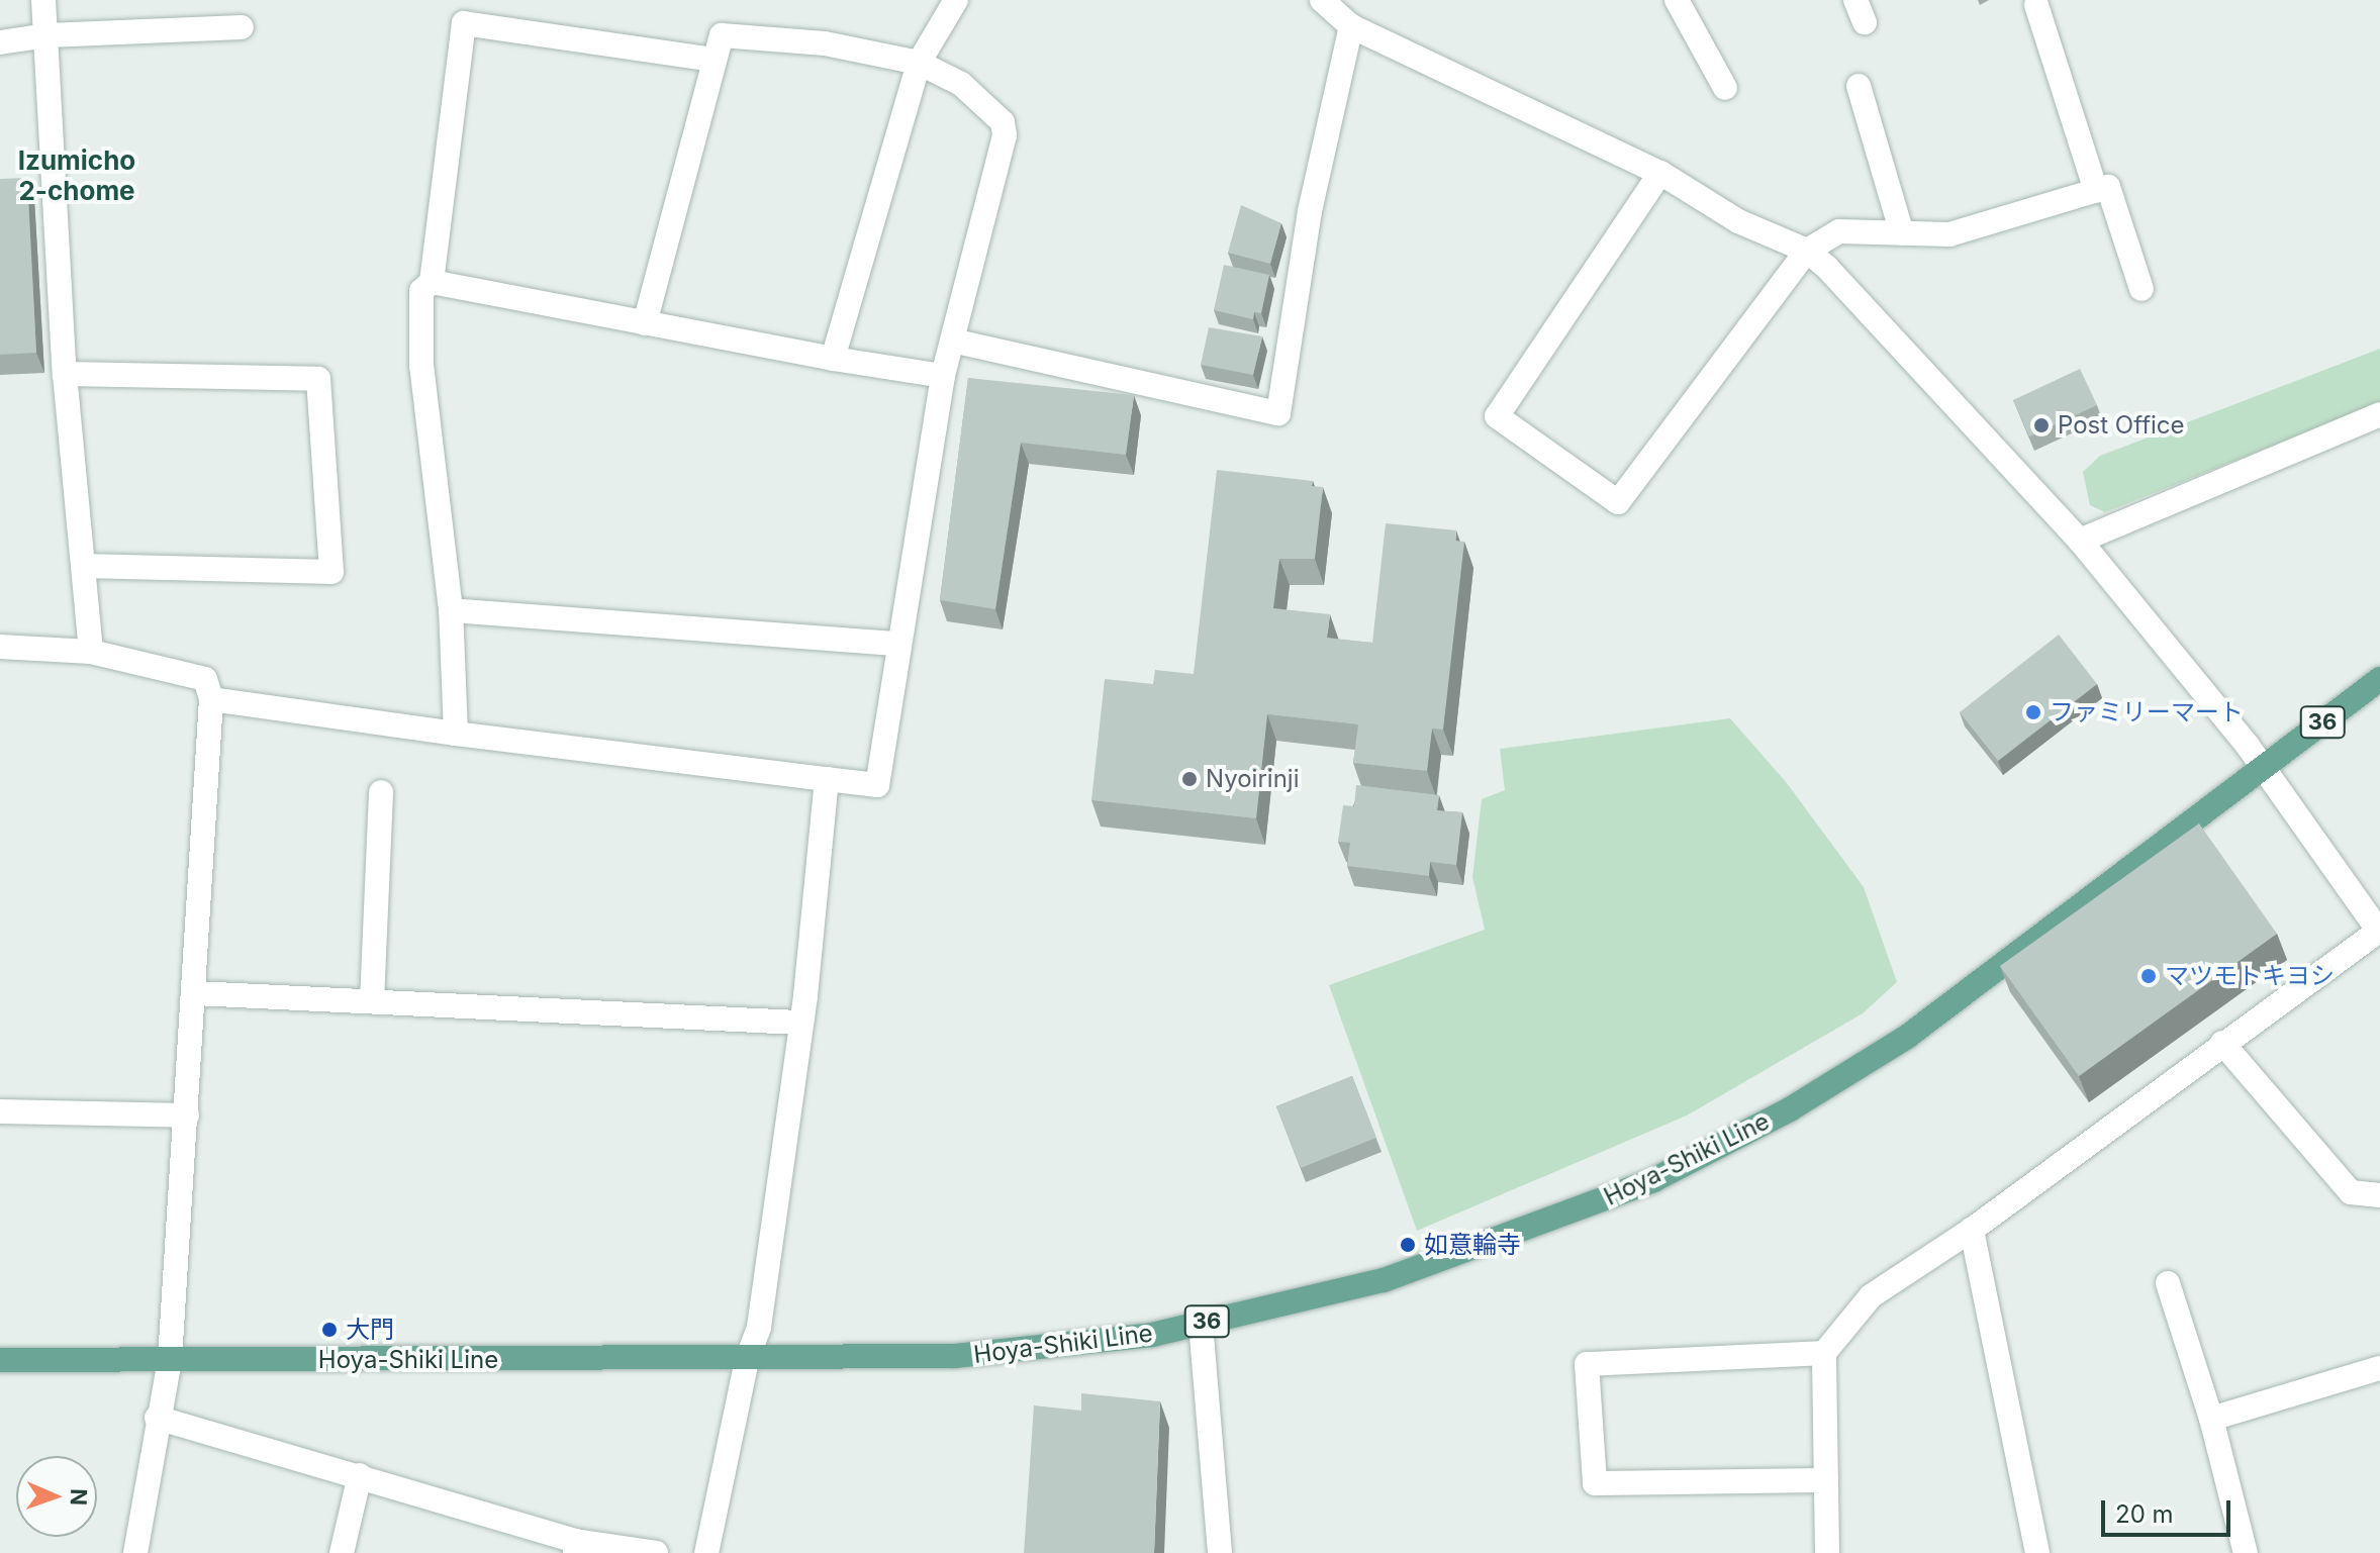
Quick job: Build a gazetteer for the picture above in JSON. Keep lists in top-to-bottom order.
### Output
{
  "streets": {
    "main road": ["36", "Hoya-Shiki Line"]
  },
  "districts": ["Izumicho 2-chome"],
  "places": [
    "Post Office",
    "ファミリーマート",
    "Nyoirinji",
    "マツモトキヨシ",
    "如意輪寺",
    "大門"
  ],
  "scale_bar": "20 m",
  "north": "right"
}
